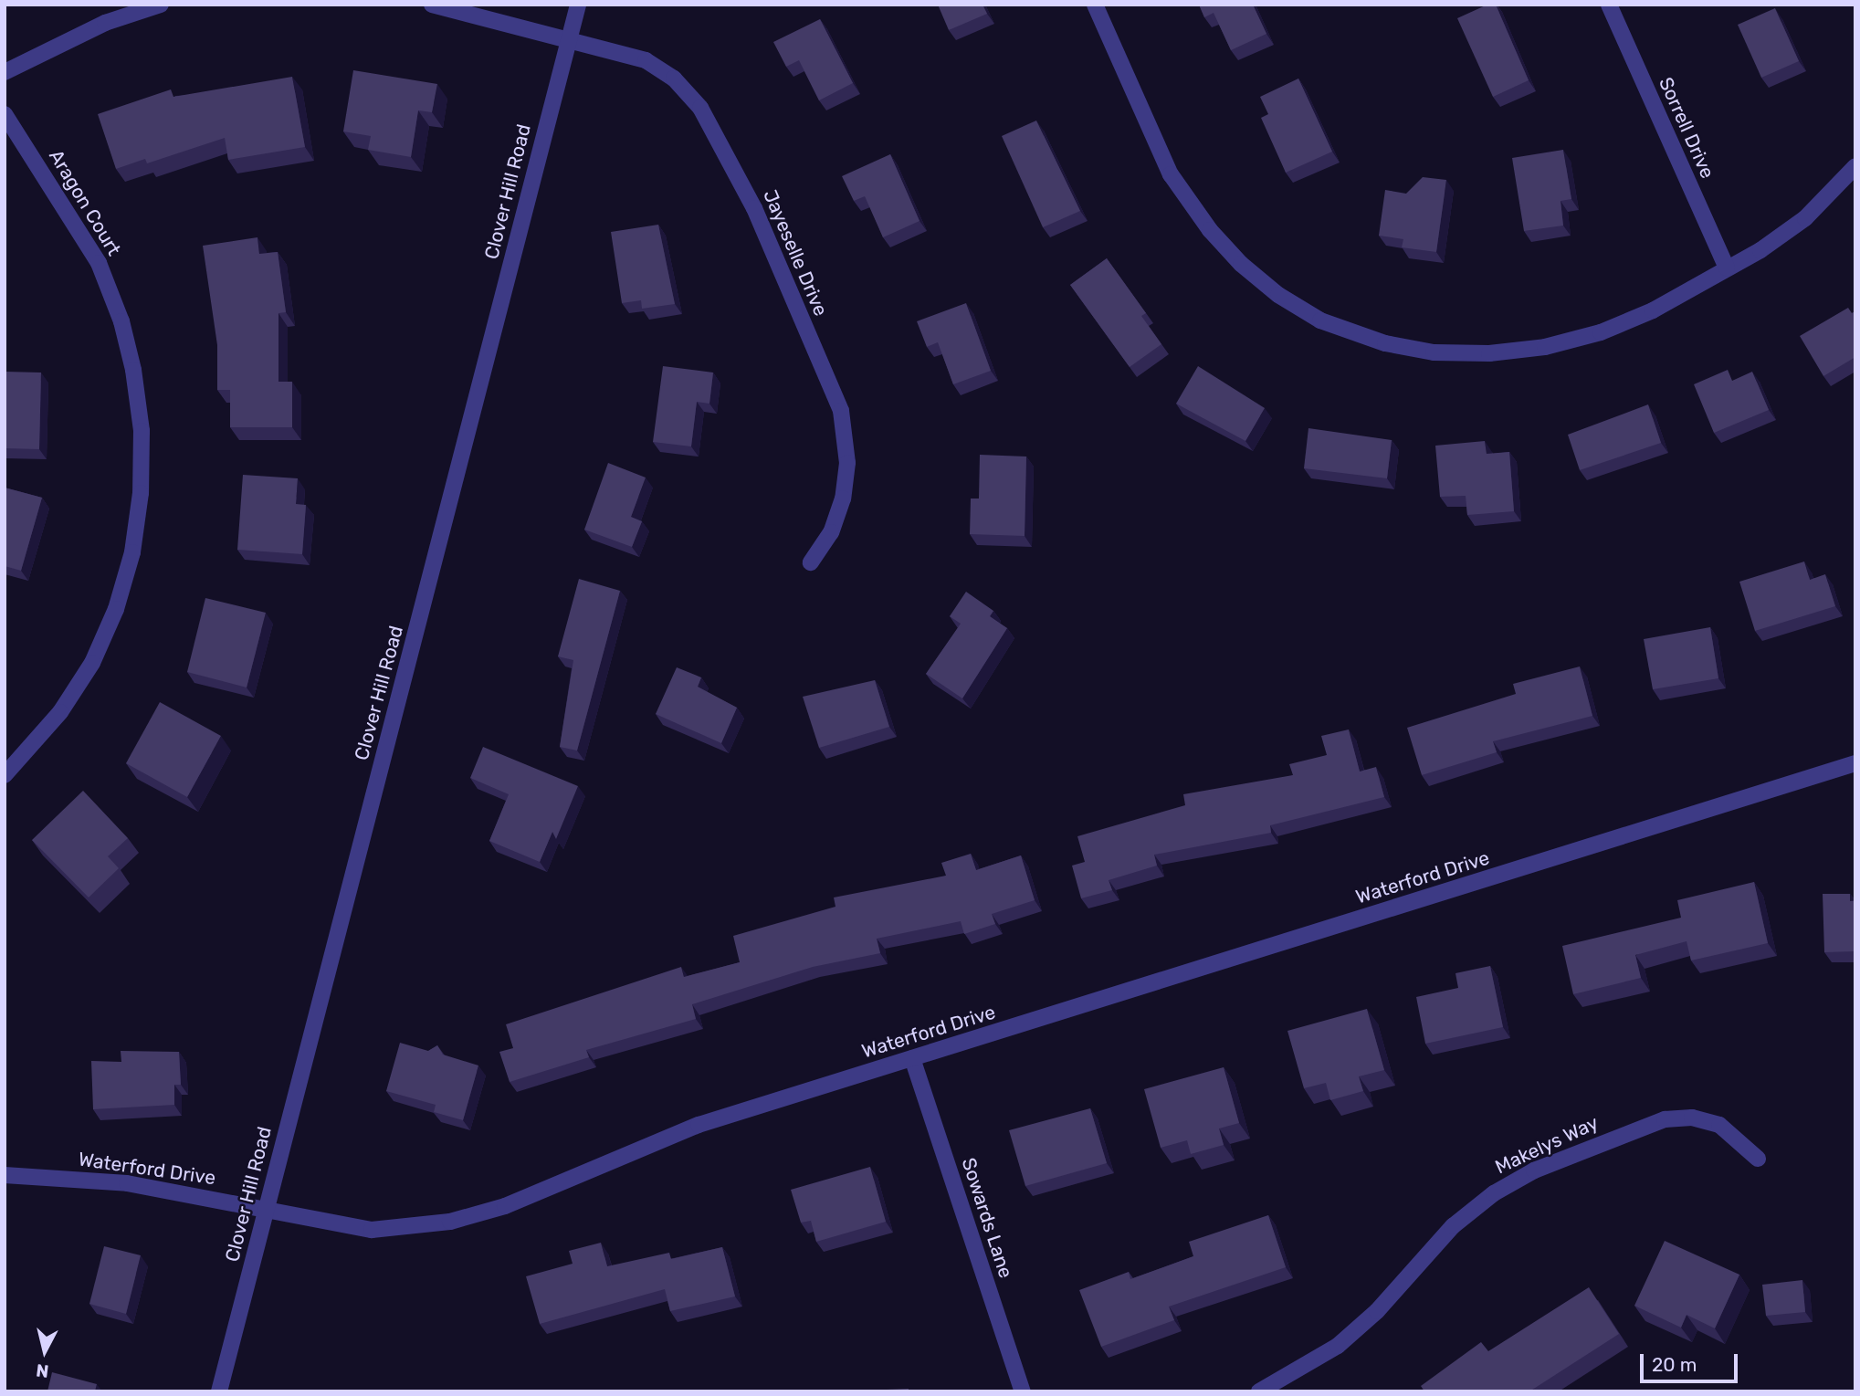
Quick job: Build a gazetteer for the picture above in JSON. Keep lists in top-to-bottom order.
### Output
{
  "streets": {
    "street": [
      "Sorrell Drive",
      "Clover Hill Road",
      "Aragon Court",
      "Jayeselle Drive",
      "Waterford Drive",
      "Makelys Way",
      "Sowards Lane"
    ]
  },
  "crossings": [
    ["Clover Hill Road", "Jayeselle Drive"],
    ["Clover Hill Road", "Waterford Drive"],
    ["Waterford Drive", "Sowards Lane"]
  ],
  "scale_bar": "20 m",
  "north": "bottom"
}
